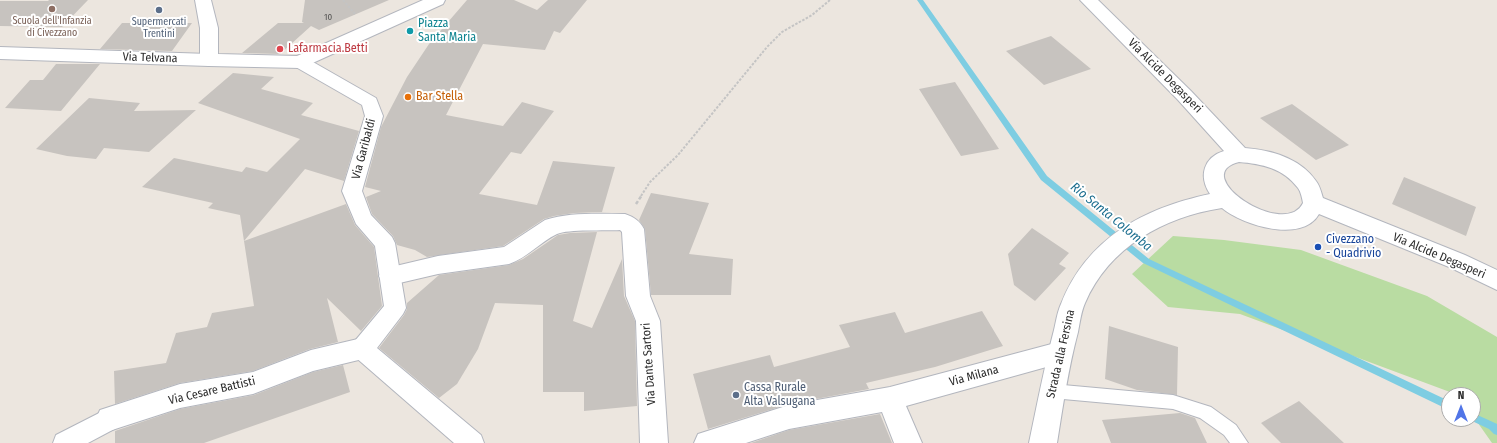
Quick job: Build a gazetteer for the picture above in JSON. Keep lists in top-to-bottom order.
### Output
{
  "streets": {
    "street": [
      "Via Telvana",
      "Via Alcide Degasperi",
      "Via Garibaldi",
      "Strada alla Fersina",
      "Via Dante Sartori",
      "Via Milana",
      "Via Cesare Battisti"
    ]
  },
  "crossings": [
    ["Via Telvana", "Via Garibaldi"],
    ["Via Alcide Degasperi", "Strada alla Fersina"],
    ["Via Garibaldi", "Via Cesare Battisti"],
    ["Strada alla Fersina", "Via Milana"]
  ],
  "water": ["Rio Santa Colomba"],
  "places": [
    "Scuola dell'Infanzia di Civezzano",
    "Supermercati Trentini",
    "Piazza Santa Maria",
    "Lafarmacia.Betti",
    "Bar Stella",
    "Civezzano - Quadrivio",
    "Cassa Rurale Alta Valsugana"
  ],
  "house_numbers": ["10"],
  "north": "top"
}
